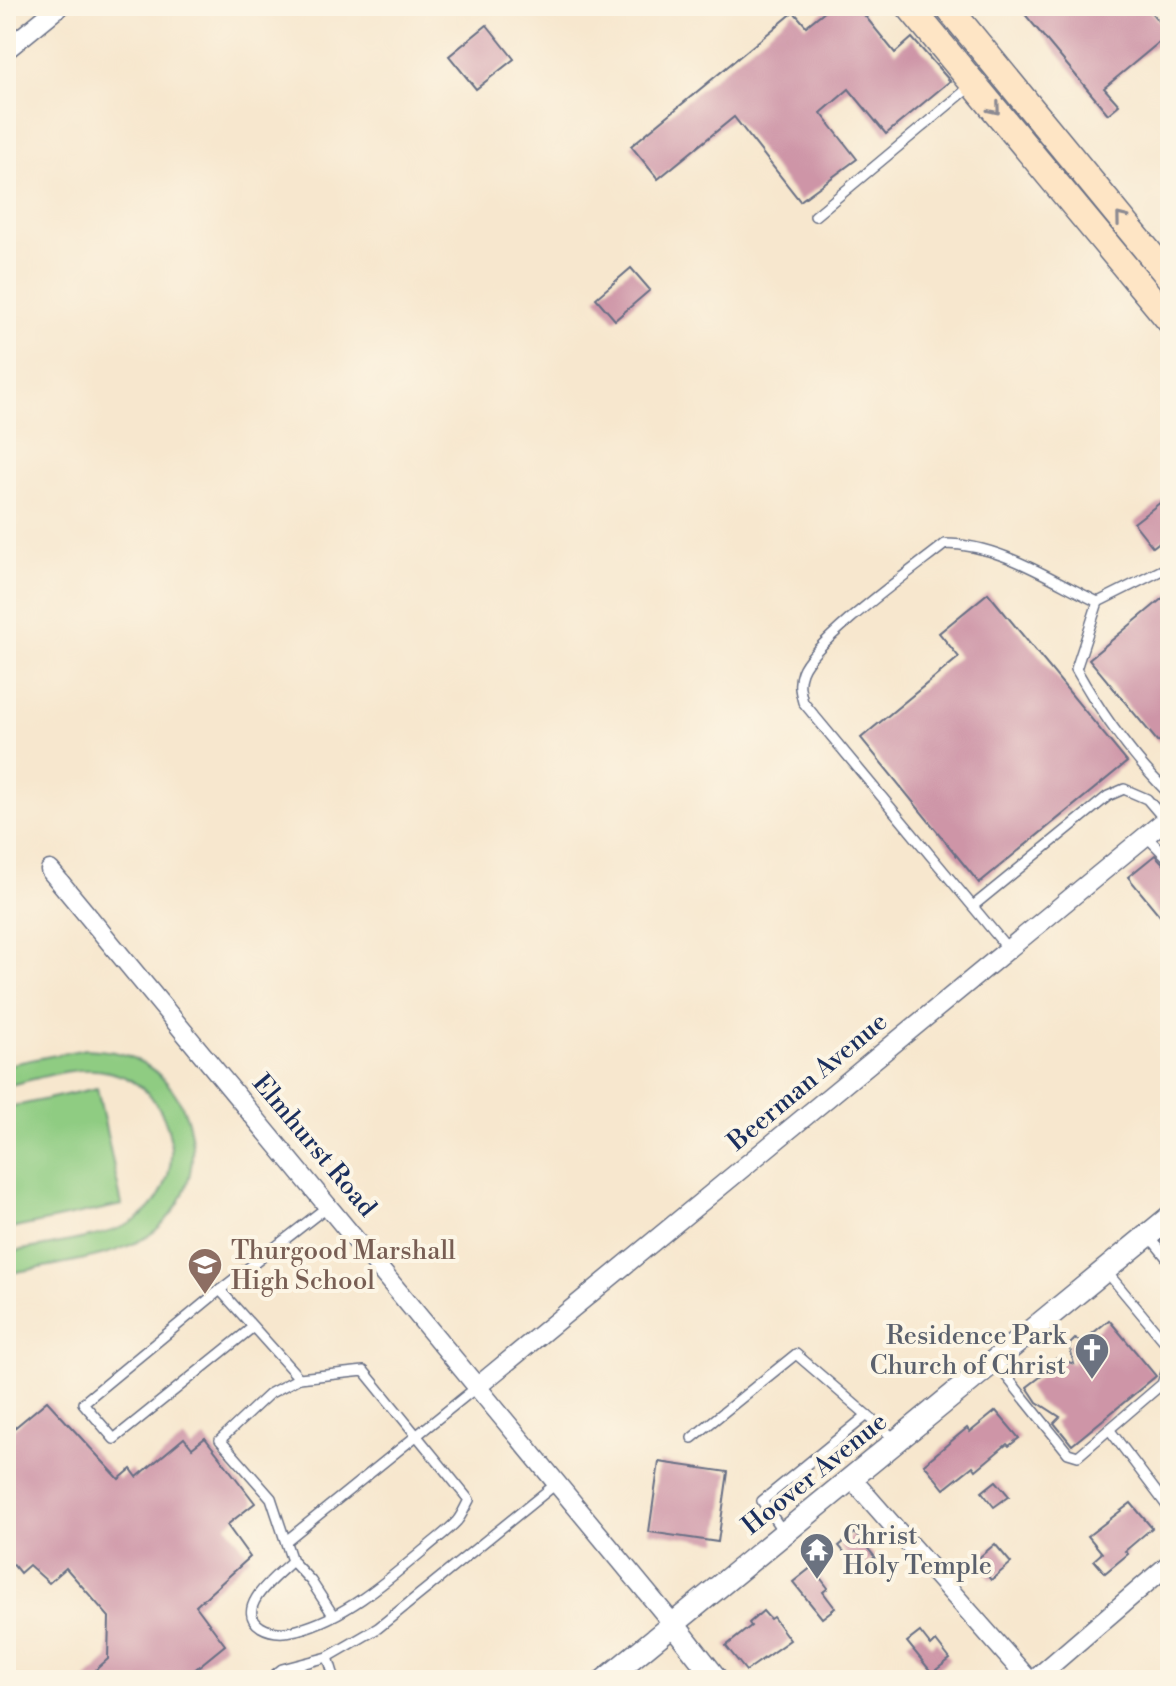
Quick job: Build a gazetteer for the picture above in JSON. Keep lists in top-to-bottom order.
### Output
{
  "streets": {
    "street": ["Beerman Avenue", "Elmhurst Road", "Hoover Avenue"]
  },
  "crossings": [
    ["Beerman Avenue", "Elmhurst Road"],
    ["Elmhurst Road", "Hoover Avenue"]
  ],
  "places": {
    "school or university": ["Thurgood Marshall High School"],
    "church": ["Residence Park Church of Christ"],
    "temple": ["Christ Holy Temple"]
  }
}
